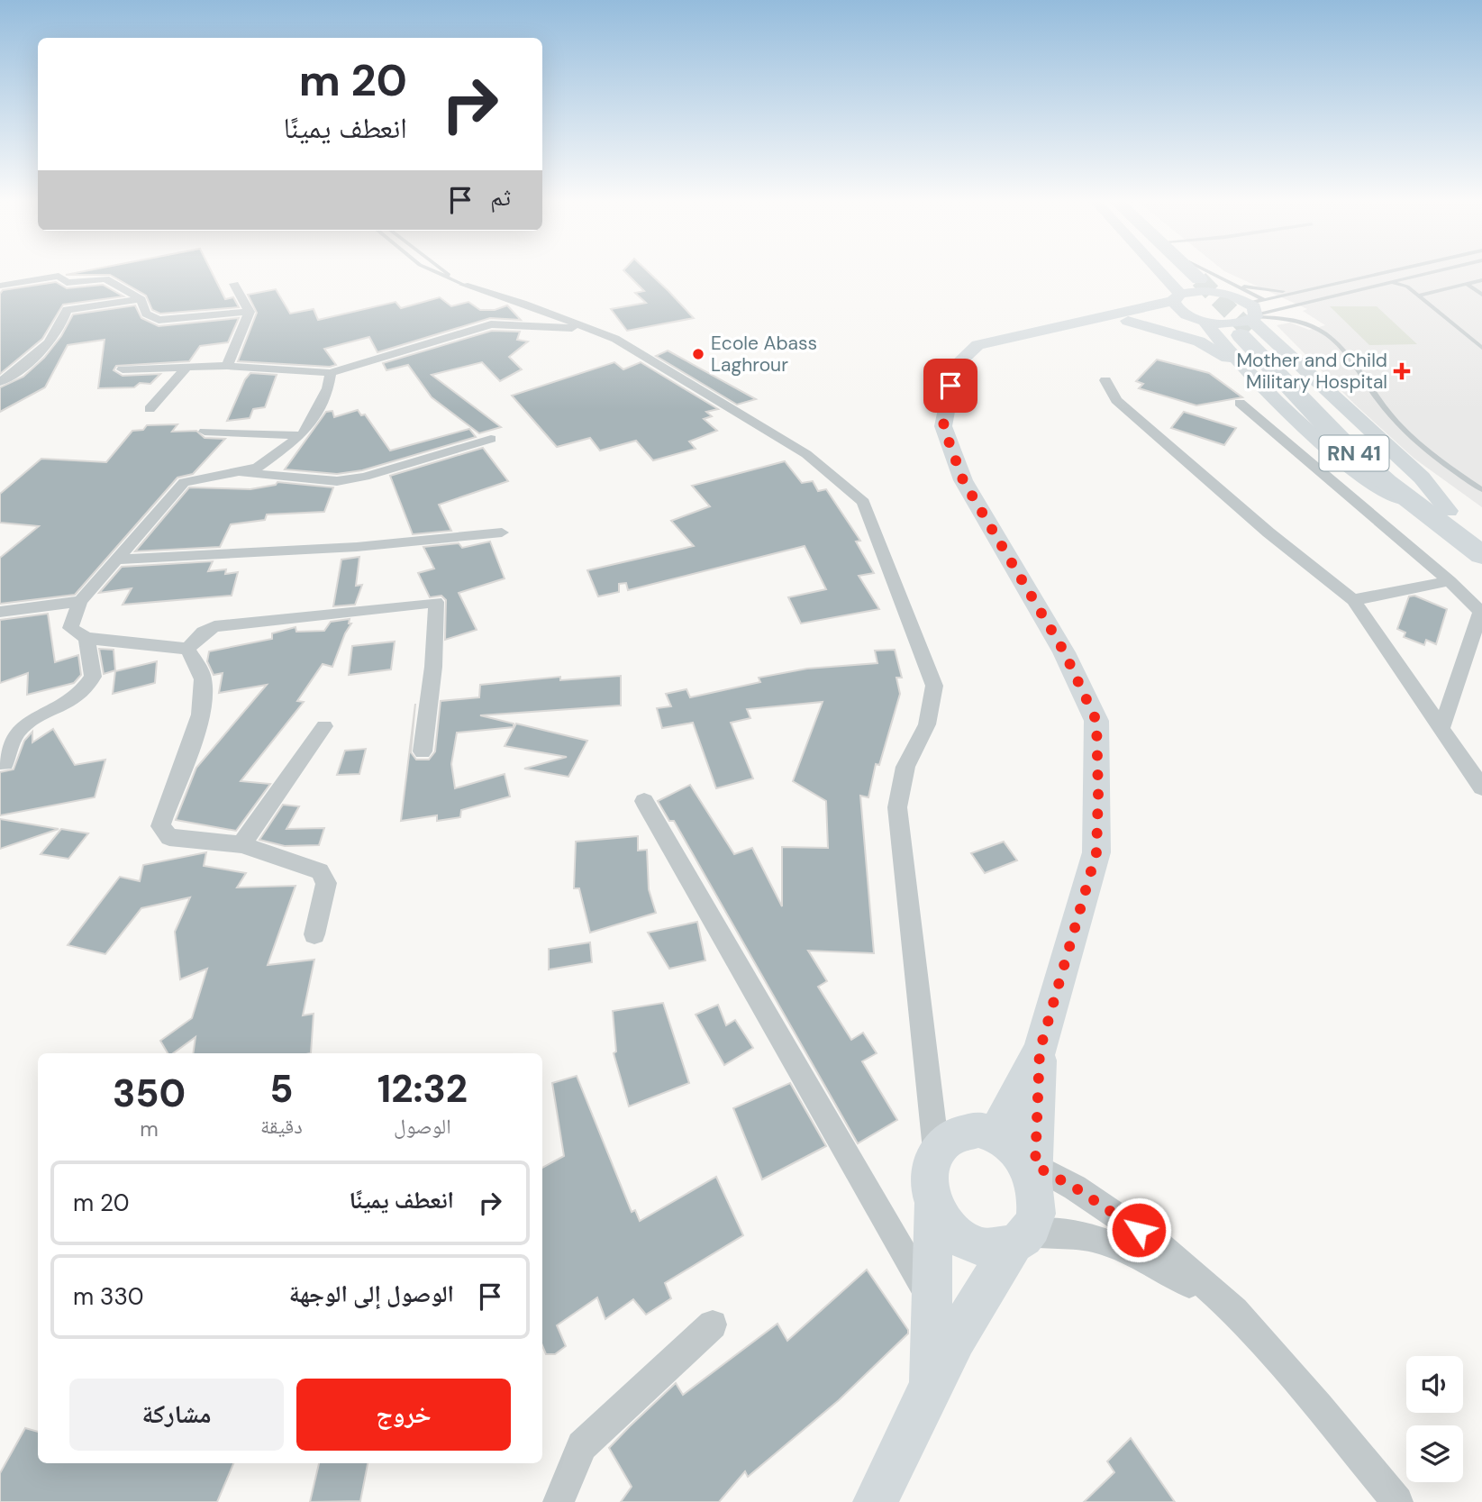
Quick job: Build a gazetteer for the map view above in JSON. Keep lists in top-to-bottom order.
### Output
{
  "streets": {
    "highway": ["RN 41"]
  },
  "places": {
    "other": ["Ecole Abass Laghrour"],
    "health": ["Mother and Child Military Hospital"]
  },
  "page": {
    "turn": ["20 m", "انعطف يمينًا"],
    "then": "ثم",
    "eta": [
      "12:32",
      "الوصول",
      "5",
      "دقيقة",
      "350",
      "m"
    ],
    "list": [
      {
        "name": "انعطف يمينًا",
        "value": "20 m"
      },
      {
        "name": "الوصول إلى الوجهة",
        "value": "330 m"
      }
    ],
    "buttons": ["خروج", "مشاركة"]
  }
}
